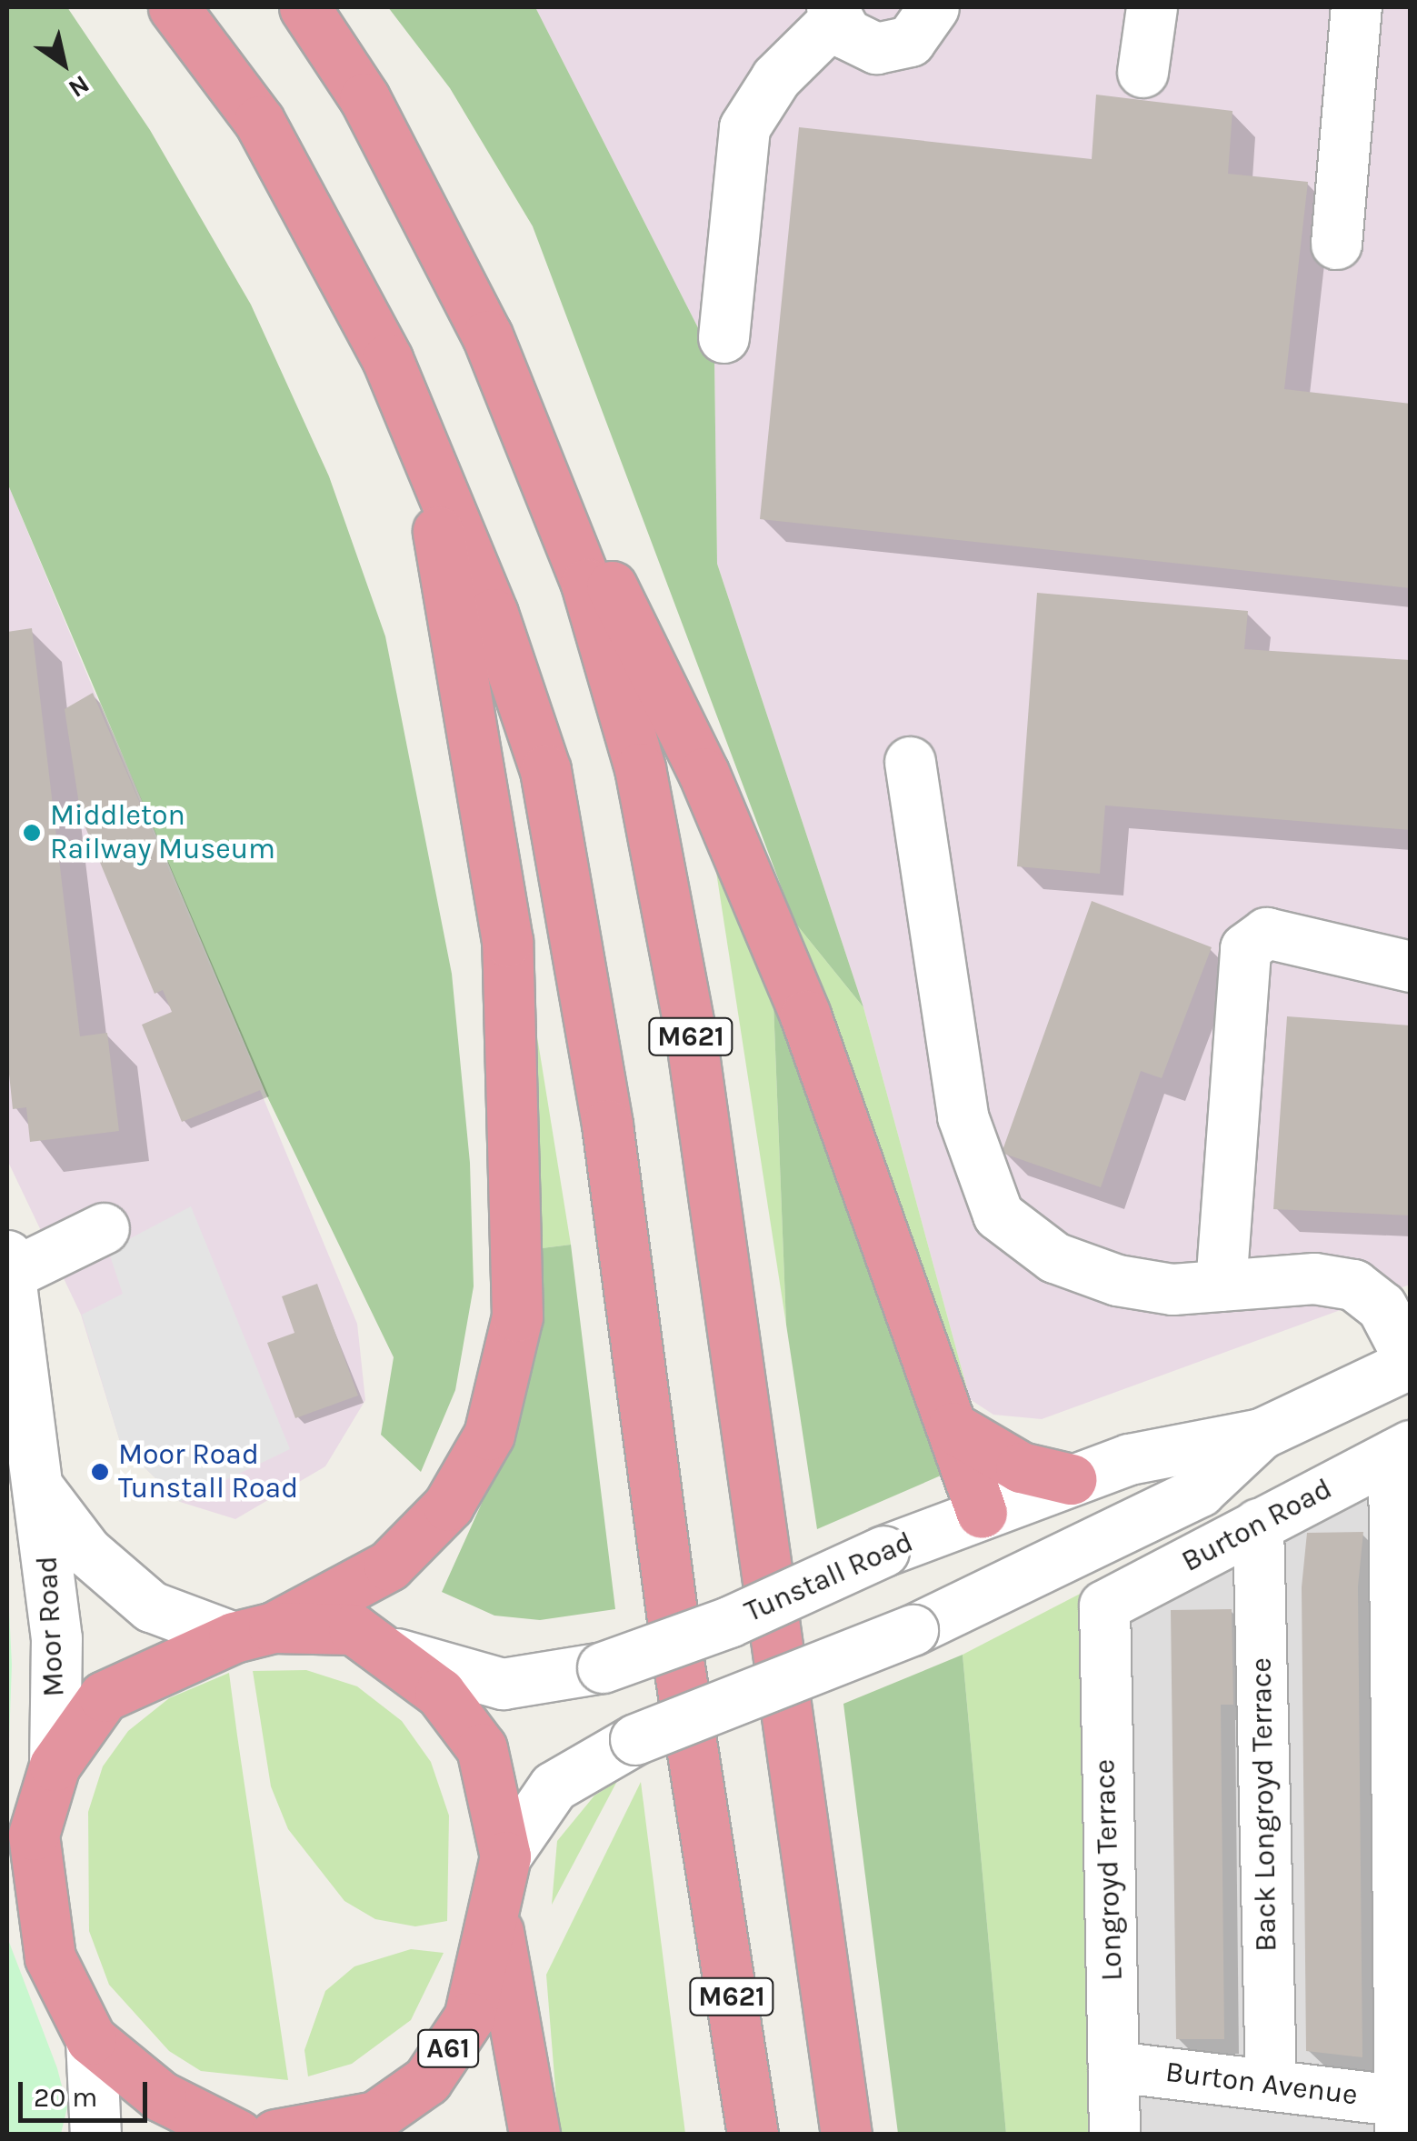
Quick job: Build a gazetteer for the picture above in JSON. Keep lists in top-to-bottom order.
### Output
{
  "streets": {
    "highway": ["M621", "A61"],
    "street": [
      "Burton Road",
      "Tunstall Road",
      "Moor Road",
      "Back Longroyd Terrace",
      "Longroyd Terrace",
      "Burton Avenue"
    ]
  },
  "crossings": [
    ["Burton Road", "Back Longroyd Terrace"],
    ["Burton Road", "Longroyd Terrace"],
    ["Tunstall Road", "A61"],
    ["Moor Road", "A61"],
    ["Back Longroyd Terrace", "Burton Avenue"],
    ["Longroyd Terrace", "Burton Avenue"]
  ],
  "places": ["Middleton Railway Museum", "Moor Road Tunstall Road"],
  "scale_bar": "20 m",
  "north": "bottom right"
}
